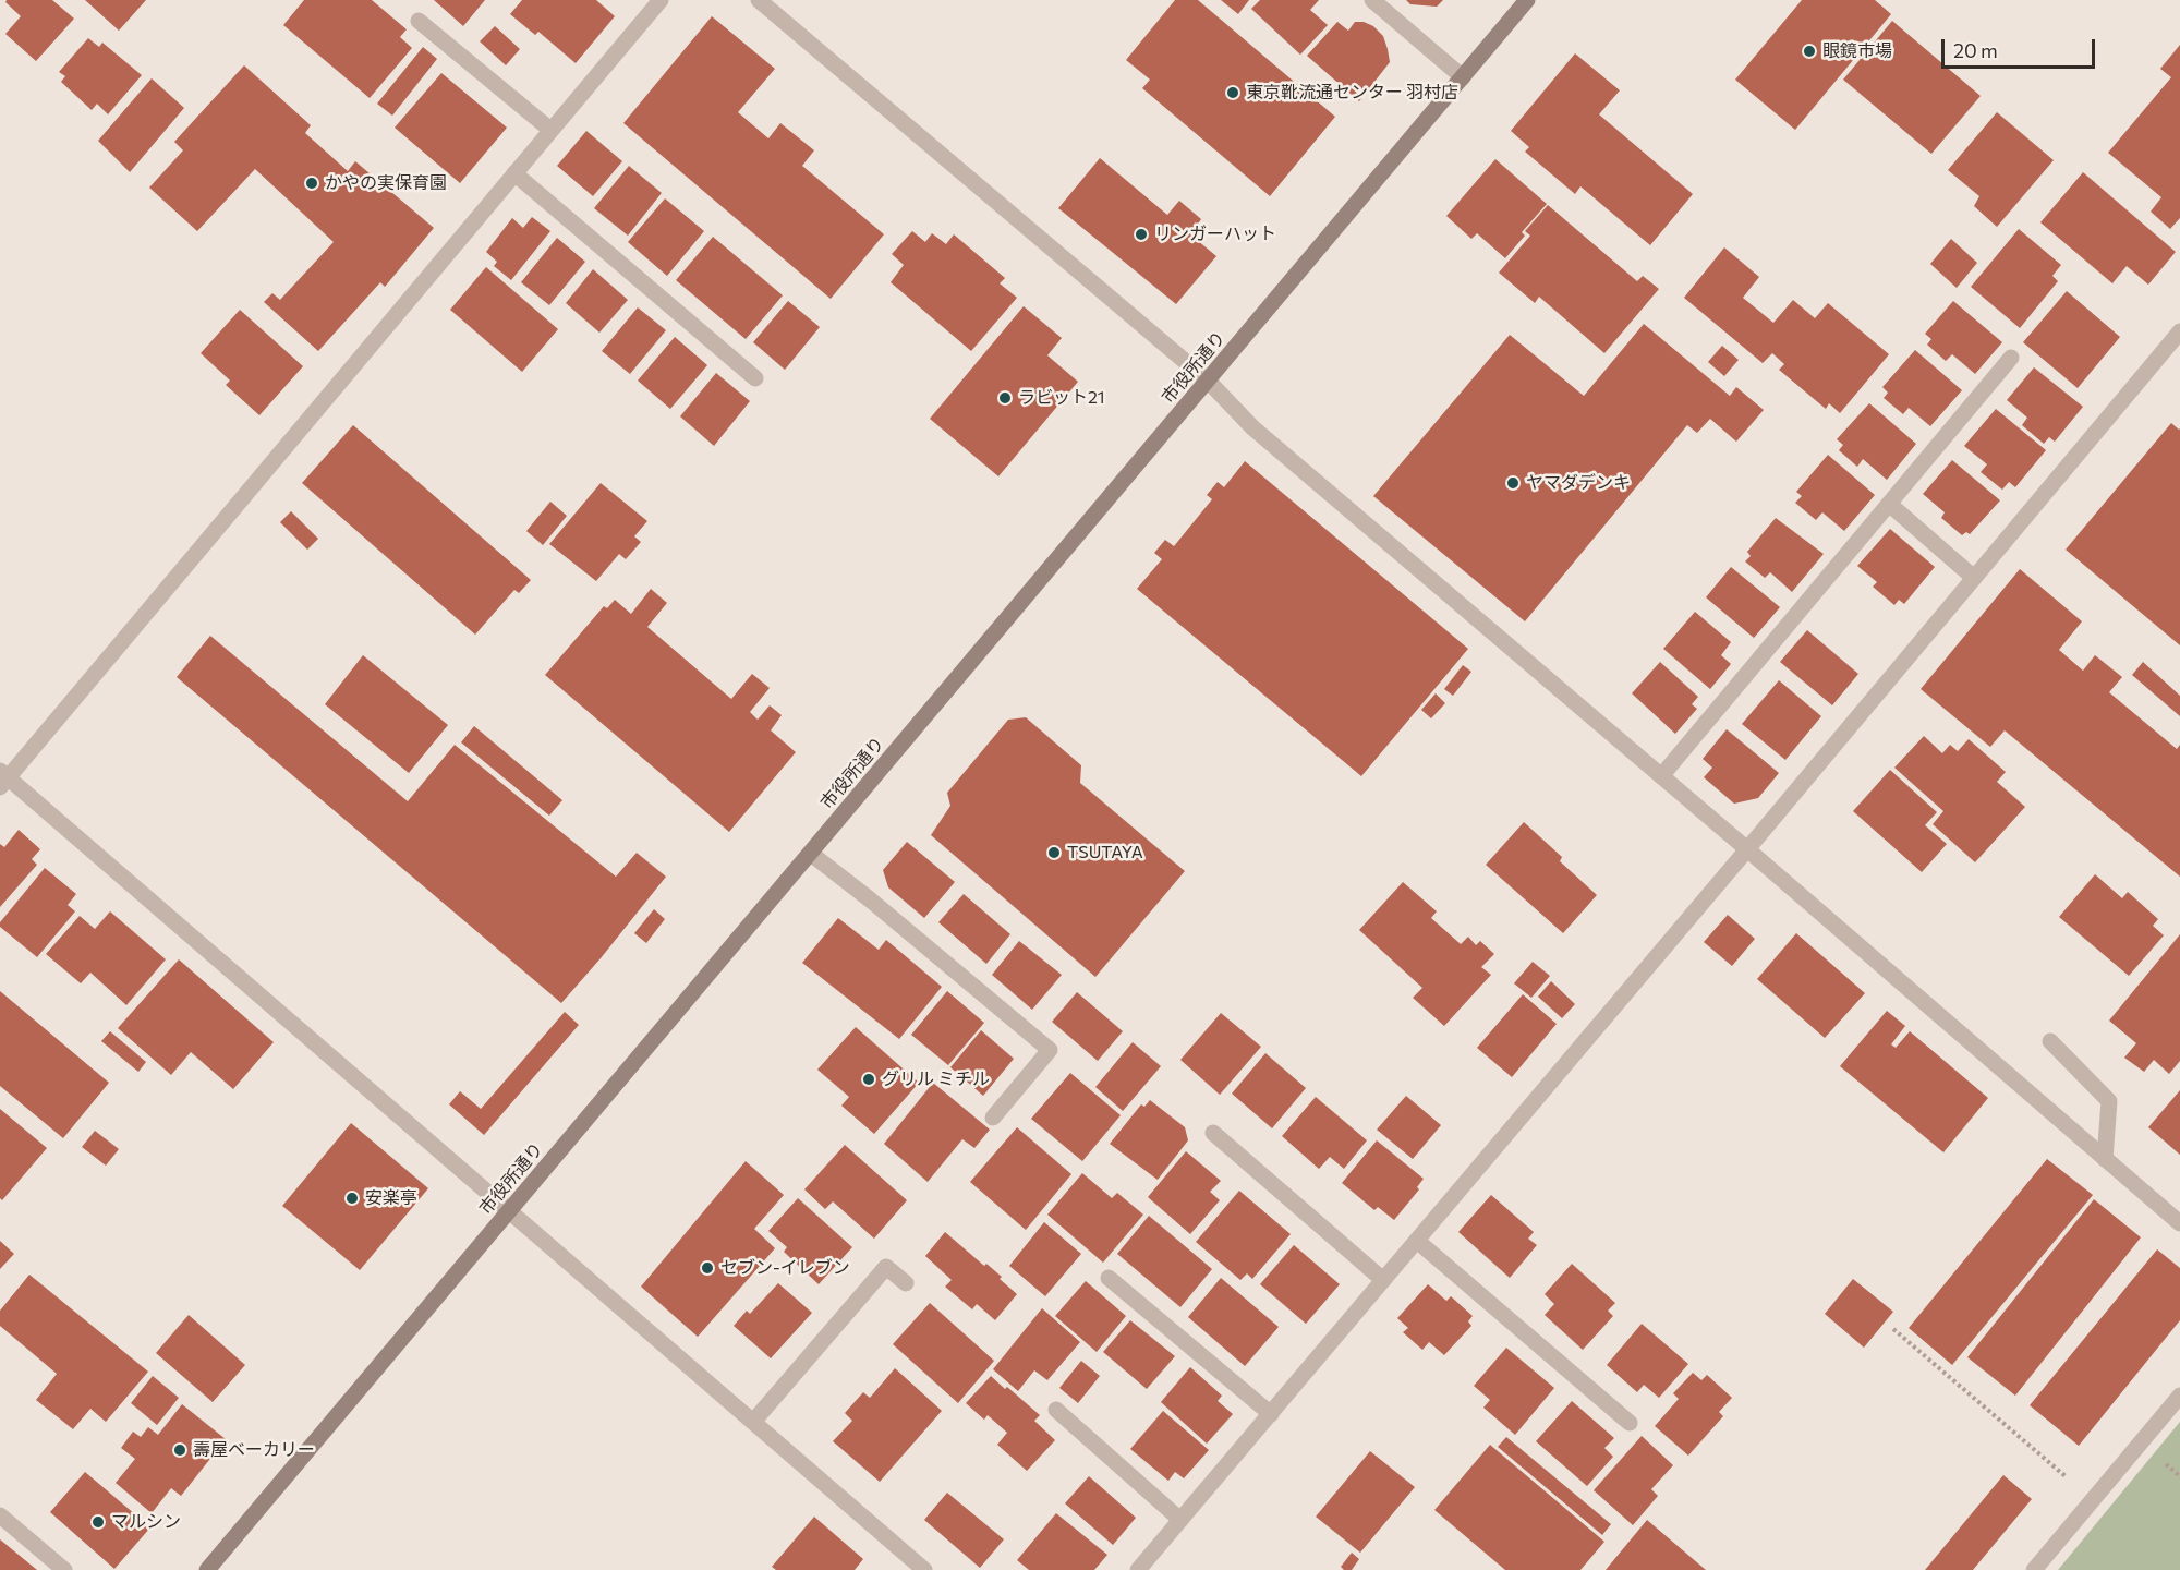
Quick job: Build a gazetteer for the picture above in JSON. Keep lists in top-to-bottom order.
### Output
{
  "streets": {
    "street": ["市役所通り"]
  },
  "places": [
    "眼鏡市場",
    "東京靴流通センター 羽村店",
    "かやの実保育園",
    "リンガーハット",
    "ラビット21",
    "ヤマダデンキ",
    "TSUTAYA",
    "グリル ミチル",
    "安楽亭",
    "セブン-イレブン",
    "壽屋ベーカリー",
    "マルシン"
  ],
  "scale_bar": "20 m"
}
